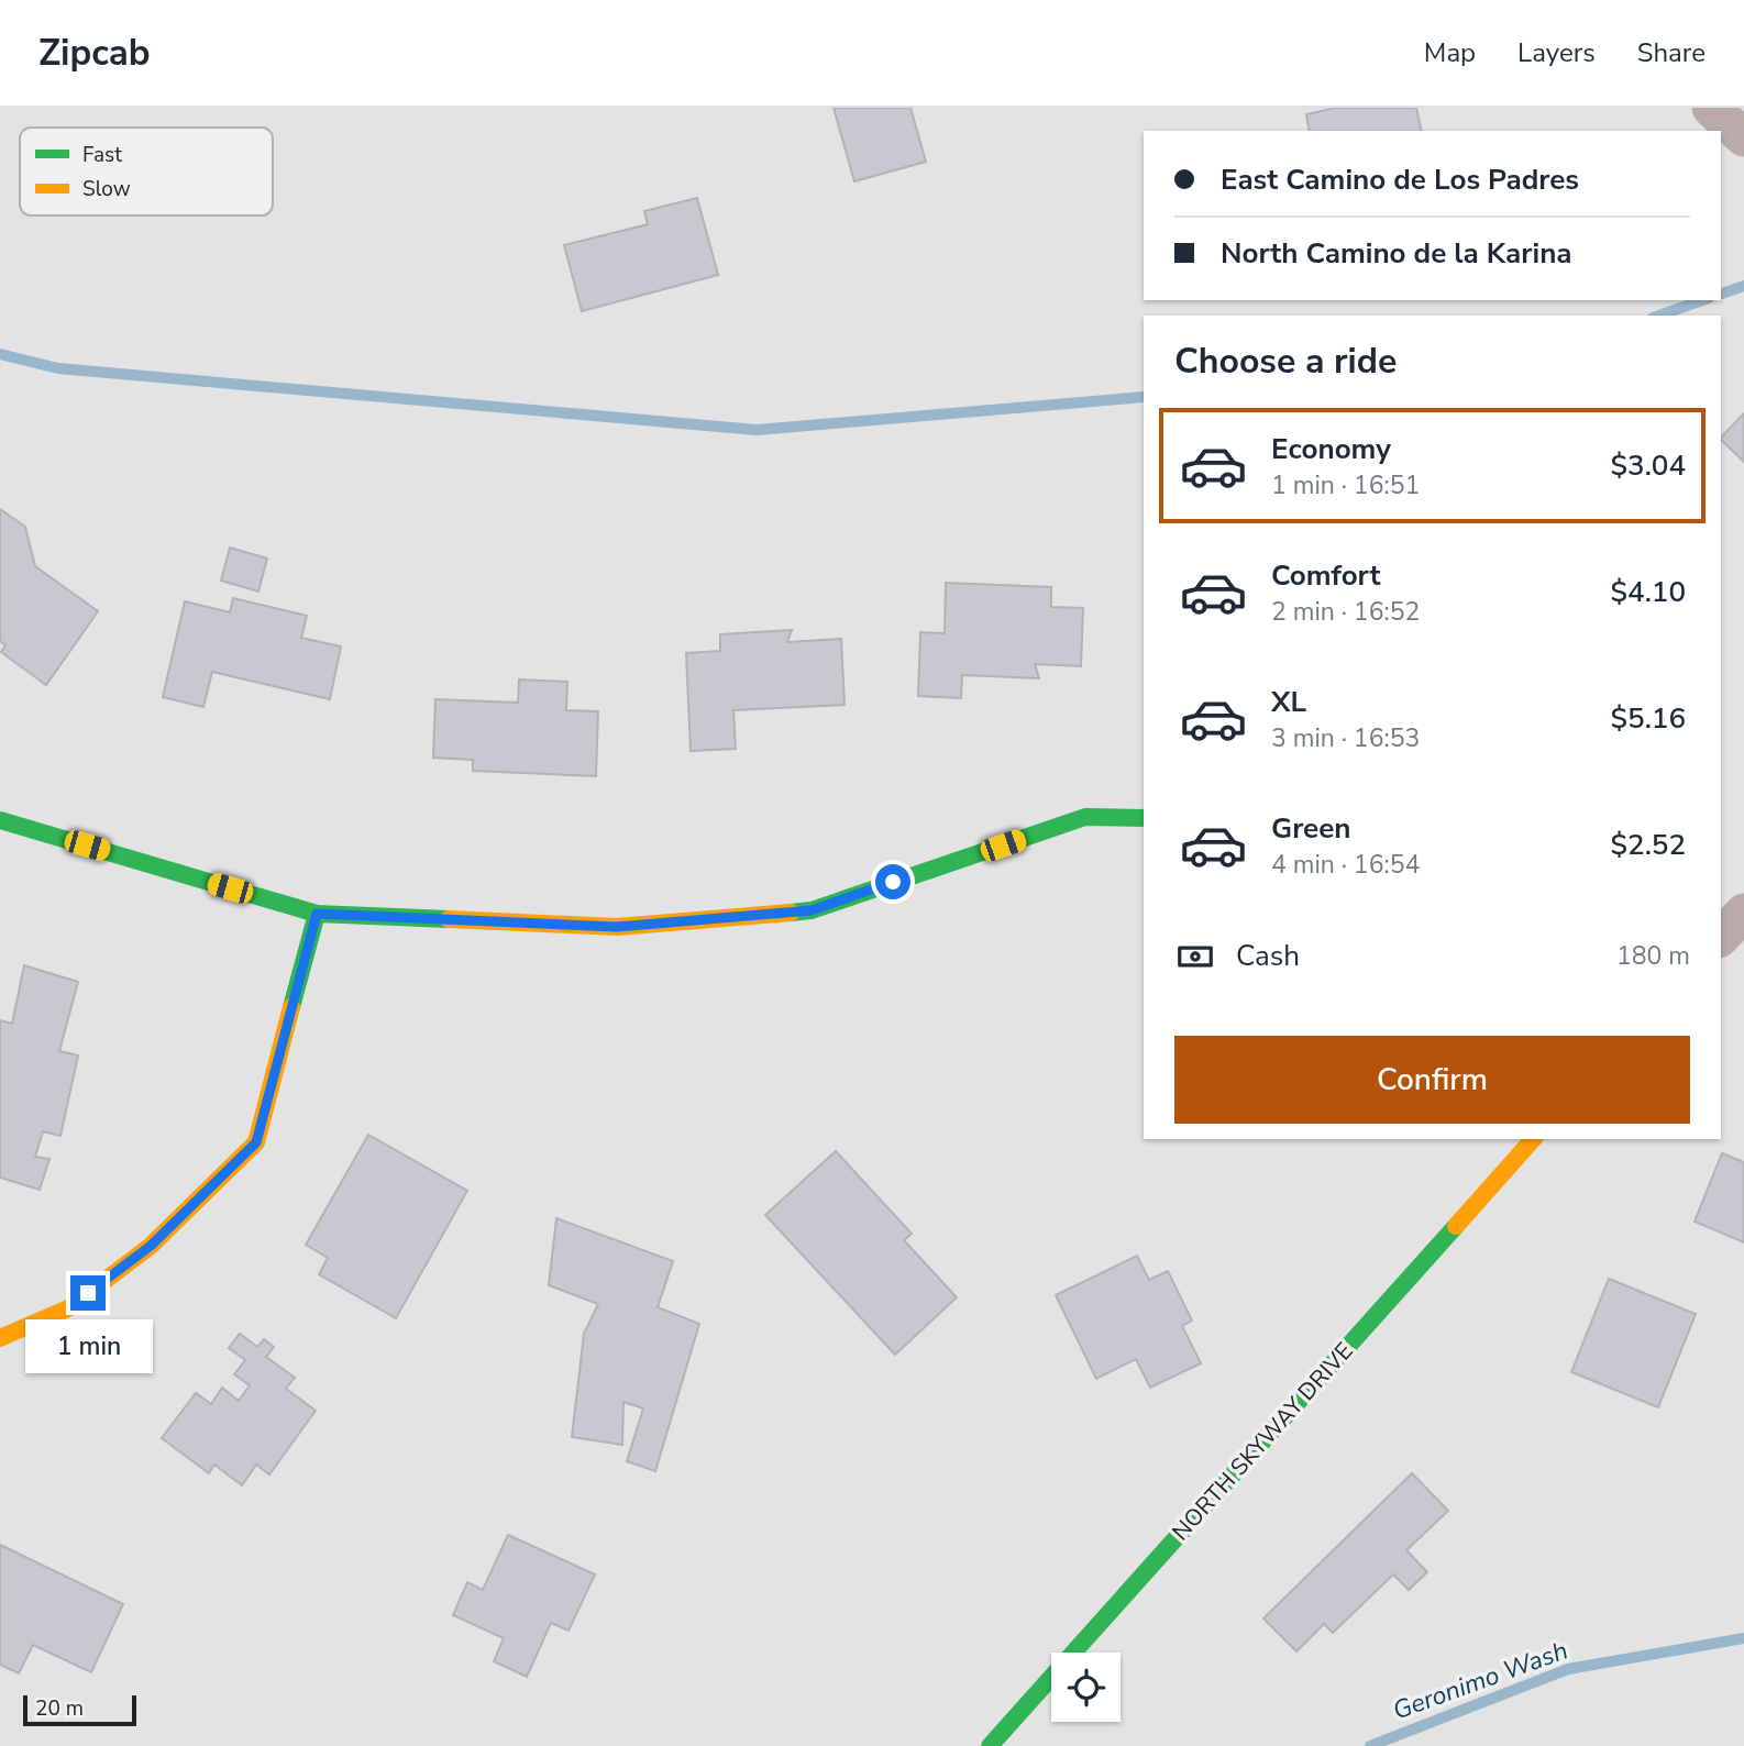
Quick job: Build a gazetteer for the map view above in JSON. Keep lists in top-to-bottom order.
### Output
{
  "streets": {
    "street": ["NORTH SKYWAY DRIVE"]
  },
  "water": ["Geronimo Wash"],
  "legend": ["Fast", "Slow"],
  "scale_bar": "20 m",
  "page": {
    "header": "Zipcab",
    "nav": ["Map", "Layers", "Share"],
    "banner": ["East Camino de Los Padres", "North Camino de la Karina"],
    "heading": "Choose a ride",
    "list": [
      {
        "name": "Economy",
        "note": "1 min · 16:51",
        "value": "$3.04"
      },
      {
        "name": "Comfort",
        "note": "2 min · 16:52",
        "value": "$4.10"
      },
      {
        "name": "XL",
        "note": "3 min · 16:53",
        "value": "$5.16"
      },
      {
        "name": "Green",
        "note": "4 min · 16:54",
        "value": "$2.52"
      }
    ],
    "pay": ["Cash", "180 m"],
    "buttons": "Confirm",
    "bubble": "1 min",
    "scale": "20 m"
  }
}
